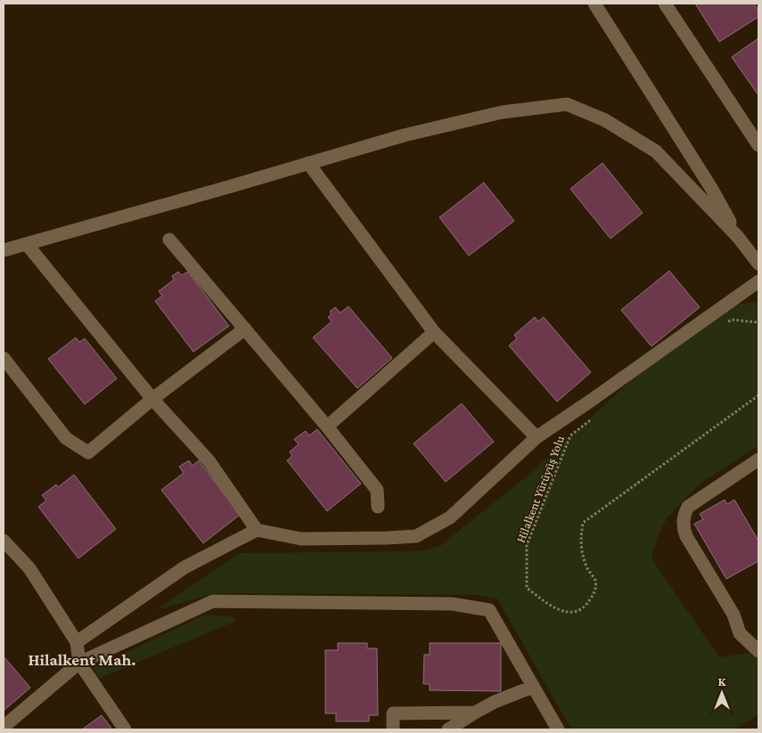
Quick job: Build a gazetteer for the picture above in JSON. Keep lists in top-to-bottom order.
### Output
{
  "streets": {
    "path": ["Hilalkent Yürüyüş Yolu"]
  },
  "districts": ["Hilalkent Mah."],
  "north": "top"
}
